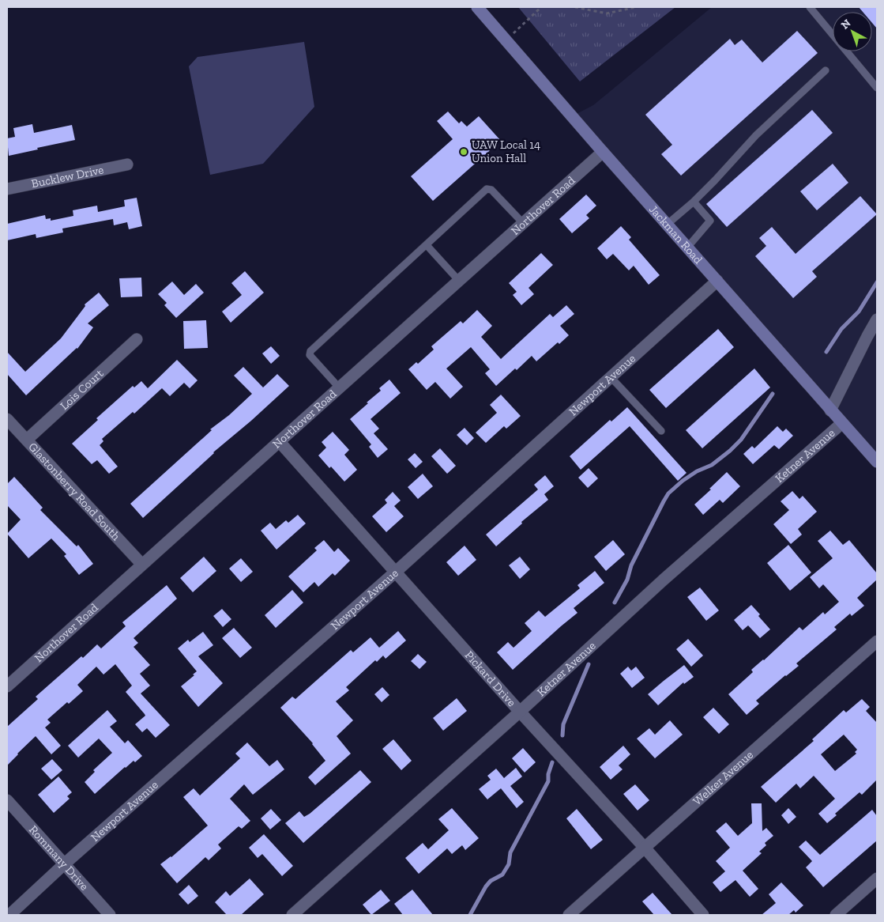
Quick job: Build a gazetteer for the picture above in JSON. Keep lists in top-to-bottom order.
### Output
{
  "streets": {
    "main road": ["Jackman Road"],
    "street": [
      "Bucklew Drive",
      "Northover Road",
      "Newport Avenue",
      "Lois Court",
      "Ketner Avenue",
      "Glastonberry Road South",
      "Pickard Drive",
      "Welker Avenue",
      "Rommany Drive"
    ]
  },
  "crossings": [
    ["Northover Road", "Jackman Road"],
    ["Northover Road", "Glastonberry Road South"],
    ["Northover Road", "Pickard Drive"],
    ["Jackman Road", "Newport Avenue"],
    ["Jackman Road", "Ketner Avenue"],
    ["Newport Avenue", "Pickard Drive"],
    ["Newport Avenue", "Rommany Drive"],
    ["Lois Court", "Glastonberry Road South"],
    ["Ketner Avenue", "Pickard Drive"],
    ["Pickard Drive", "Welker Avenue"]
  ],
  "places": ["UAW Local 14 Union Hall"],
  "north": "top left"
}
